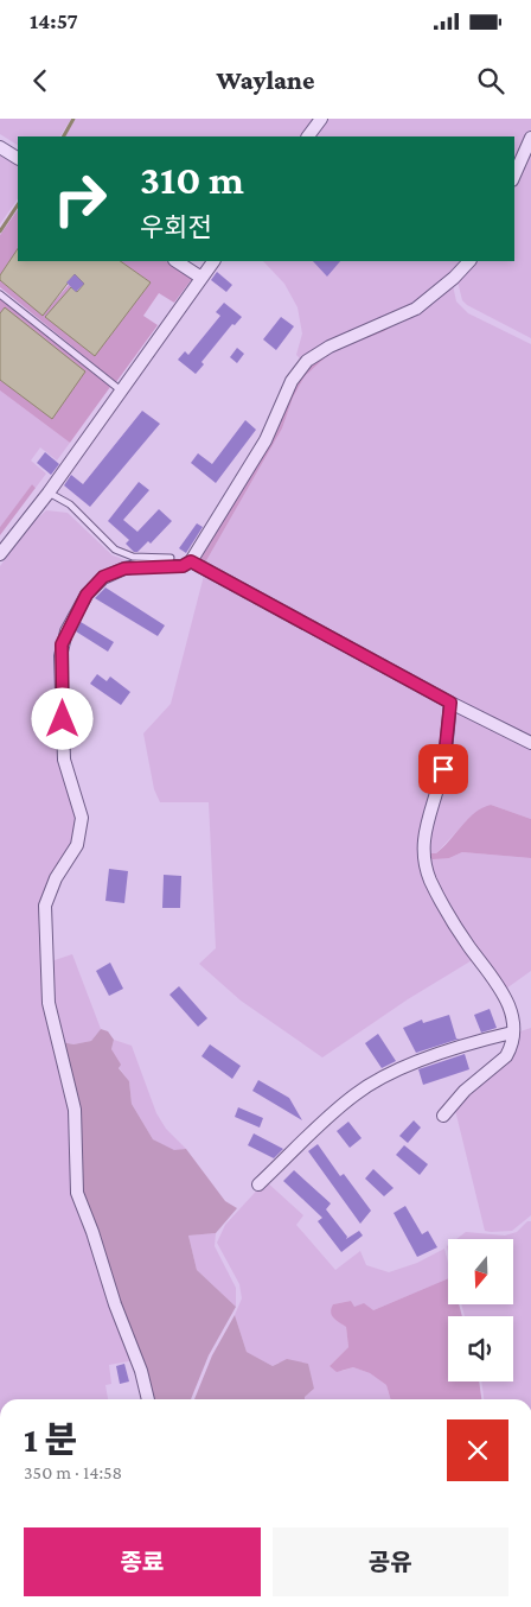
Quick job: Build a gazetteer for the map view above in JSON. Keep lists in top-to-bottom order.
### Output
{
  "north": "bottom",
  "page": {
    "status": "14:57",
    "header": "Waylane",
    "turn": ["310 m", "우회전"],
    "heading": ["1 분", "350 m · 14:58"],
    "buttons": ["종료", "공유"]
  }
}
